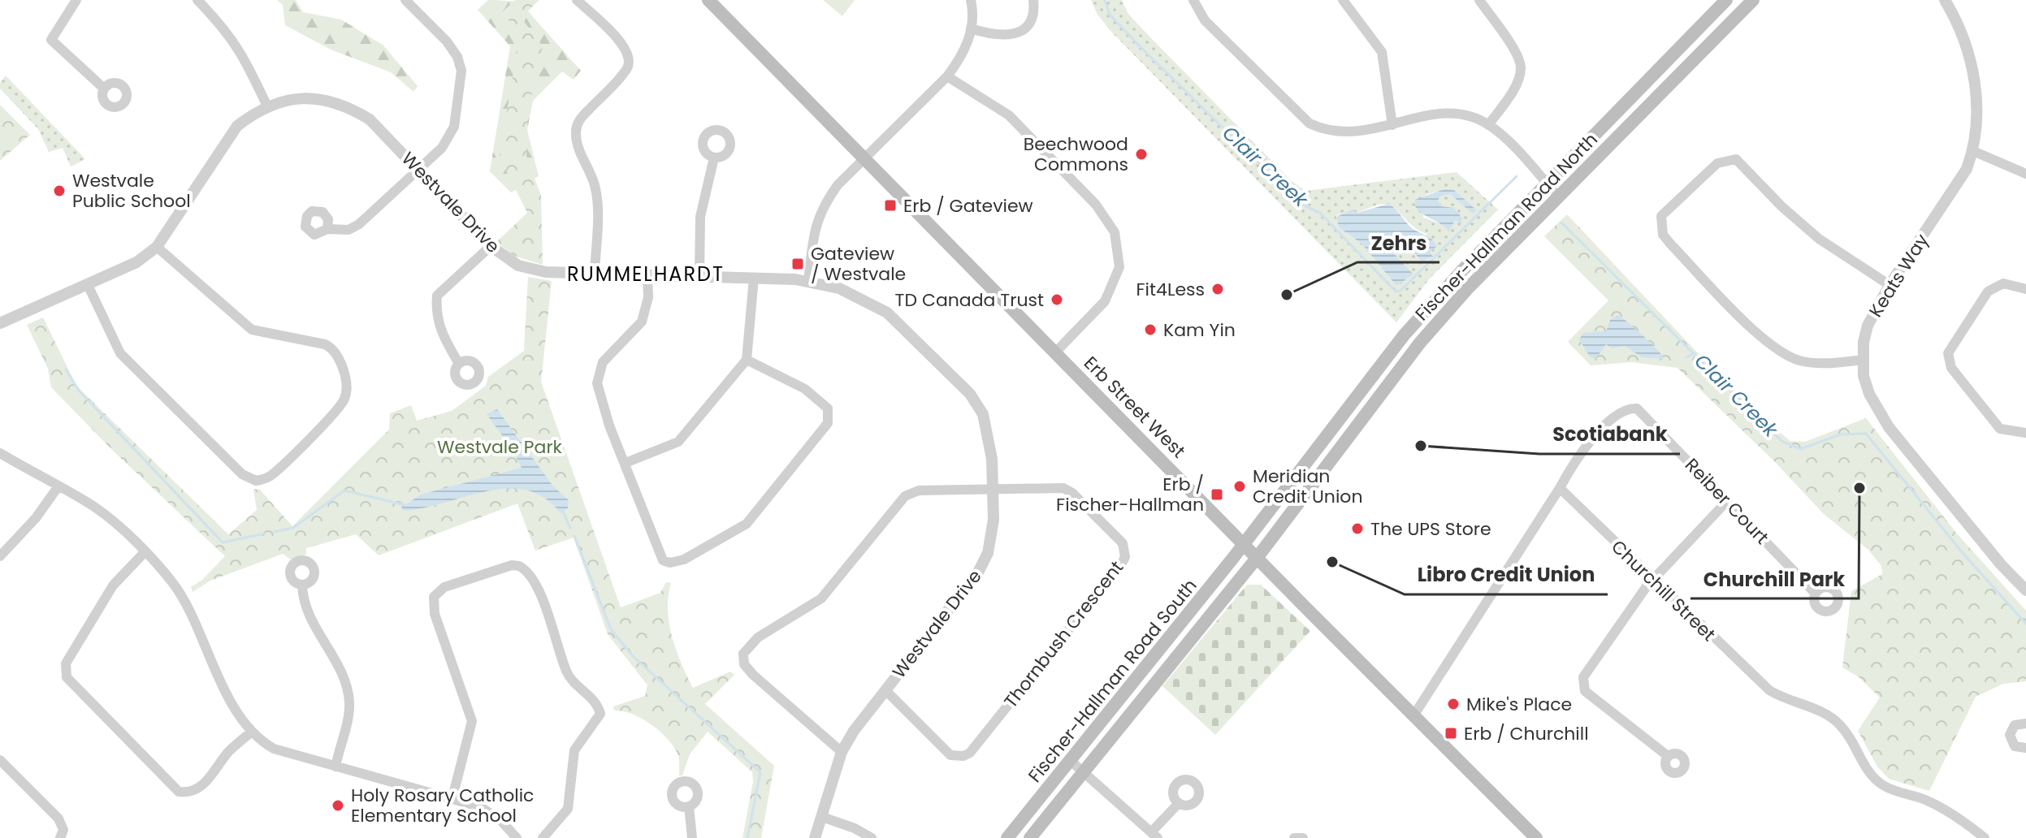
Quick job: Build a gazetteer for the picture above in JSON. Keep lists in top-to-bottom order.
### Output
{
  "streets": {
    "main road": ["Fischer-Hallman Road North", "Erb Street West", "Fischer-Hallman Road South"],
    "street": [
      "Westvale Drive",
      "Keats Way",
      "Reiber Court",
      "Churchill Street",
      "Thornbush Crescent"
    ]
  },
  "crossings": [
    ["Westvale Drive", "Thornbush Crescent"],
    ["Fischer-Hallman Road North", "Erb Street West"],
    ["Fischer-Hallman Road North", "Fischer-Hallman Road South"],
    ["Erb Street West", "Fischer-Hallman Road South"],
    ["Reiber Court", "Churchill Street"]
  ],
  "districts": ["RUMMELHARDT"],
  "water": ["Clair Creek"],
  "parks": ["Westvale Park"],
  "places": {
    "other": [
      "Beechwood Commons",
      "Westvale Public School",
      "Fit4Less",
      "Zehrs",
      "TD Canada Trust",
      "Kam Yin",
      "Scotiabank",
      "Meridian Credit Union",
      "Churchill Park",
      "The UPS Store",
      "Libro Credit Union",
      "Mike's Place",
      "Holy Rosary Catholic Elementary School"
    ],
    "transit": [
      "Erb / Gateview",
      "Gateview / Westvale",
      "Erb / Fischer-Hallman",
      "Erb / Churchill"
    ]
  }
}
